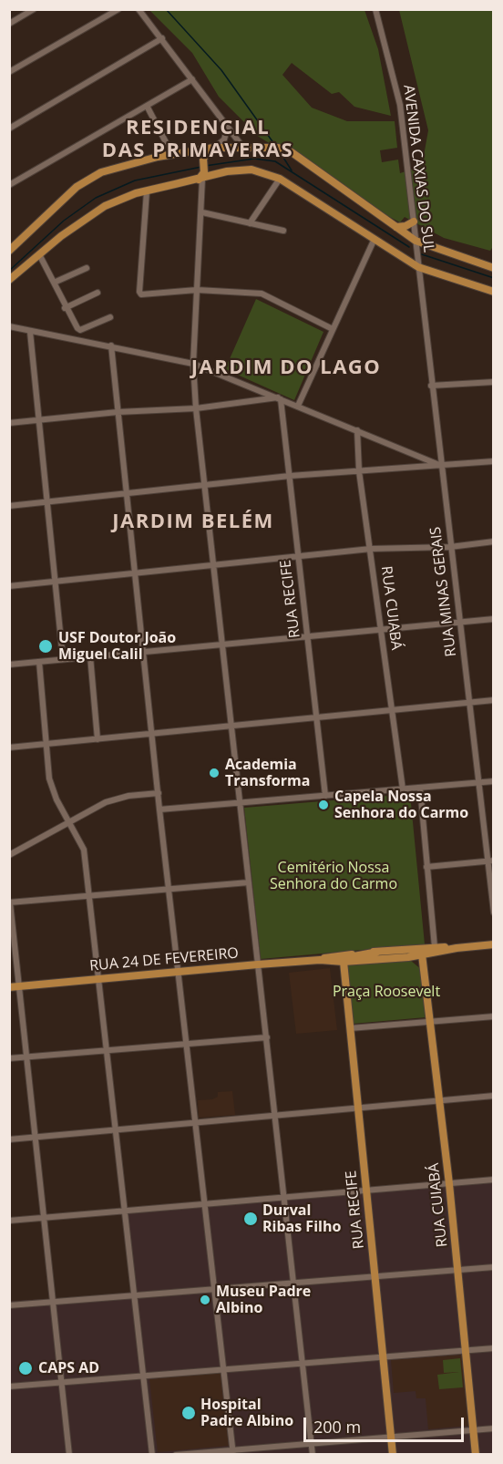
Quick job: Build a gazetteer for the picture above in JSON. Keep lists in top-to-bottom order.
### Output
{
  "streets": {
    "main road": ["RUA RECIFE", "RUA CUIABÁ", "RUA 24 DE FEVEREIRO"],
    "street": ["AVENIDA CAXIAS DO SUL", "RUA MINAS GERAIS"]
  },
  "crossings": [
    ["AVENIDA CAXIAS DO SUL", "RUA MINAS GERAIS"],
    ["RUA RECIFE", "RUA 24 DE FEVEREIRO"],
    ["RUA CUIABÁ", "RUA 24 DE FEVEREIRO"]
  ],
  "districts": ["RESIDENCIAL DAS PRIMAVERAS", "JARDIM DO LAGO", "JARDIM BELÉM"],
  "parks": ["Cemitério Nossa Senhora do Carmo", "Praça Roosevelt"],
  "places": [
    "USF Doutor João Miguel Calil",
    "Academia Transforma",
    "Capela Nossa Senhora do Carmo",
    "Durval Ribas Filho",
    "Museu Padre Albino",
    "CAPS AD",
    "Hospital Padre Albino"
  ],
  "scale_bar": "200 m"
}
